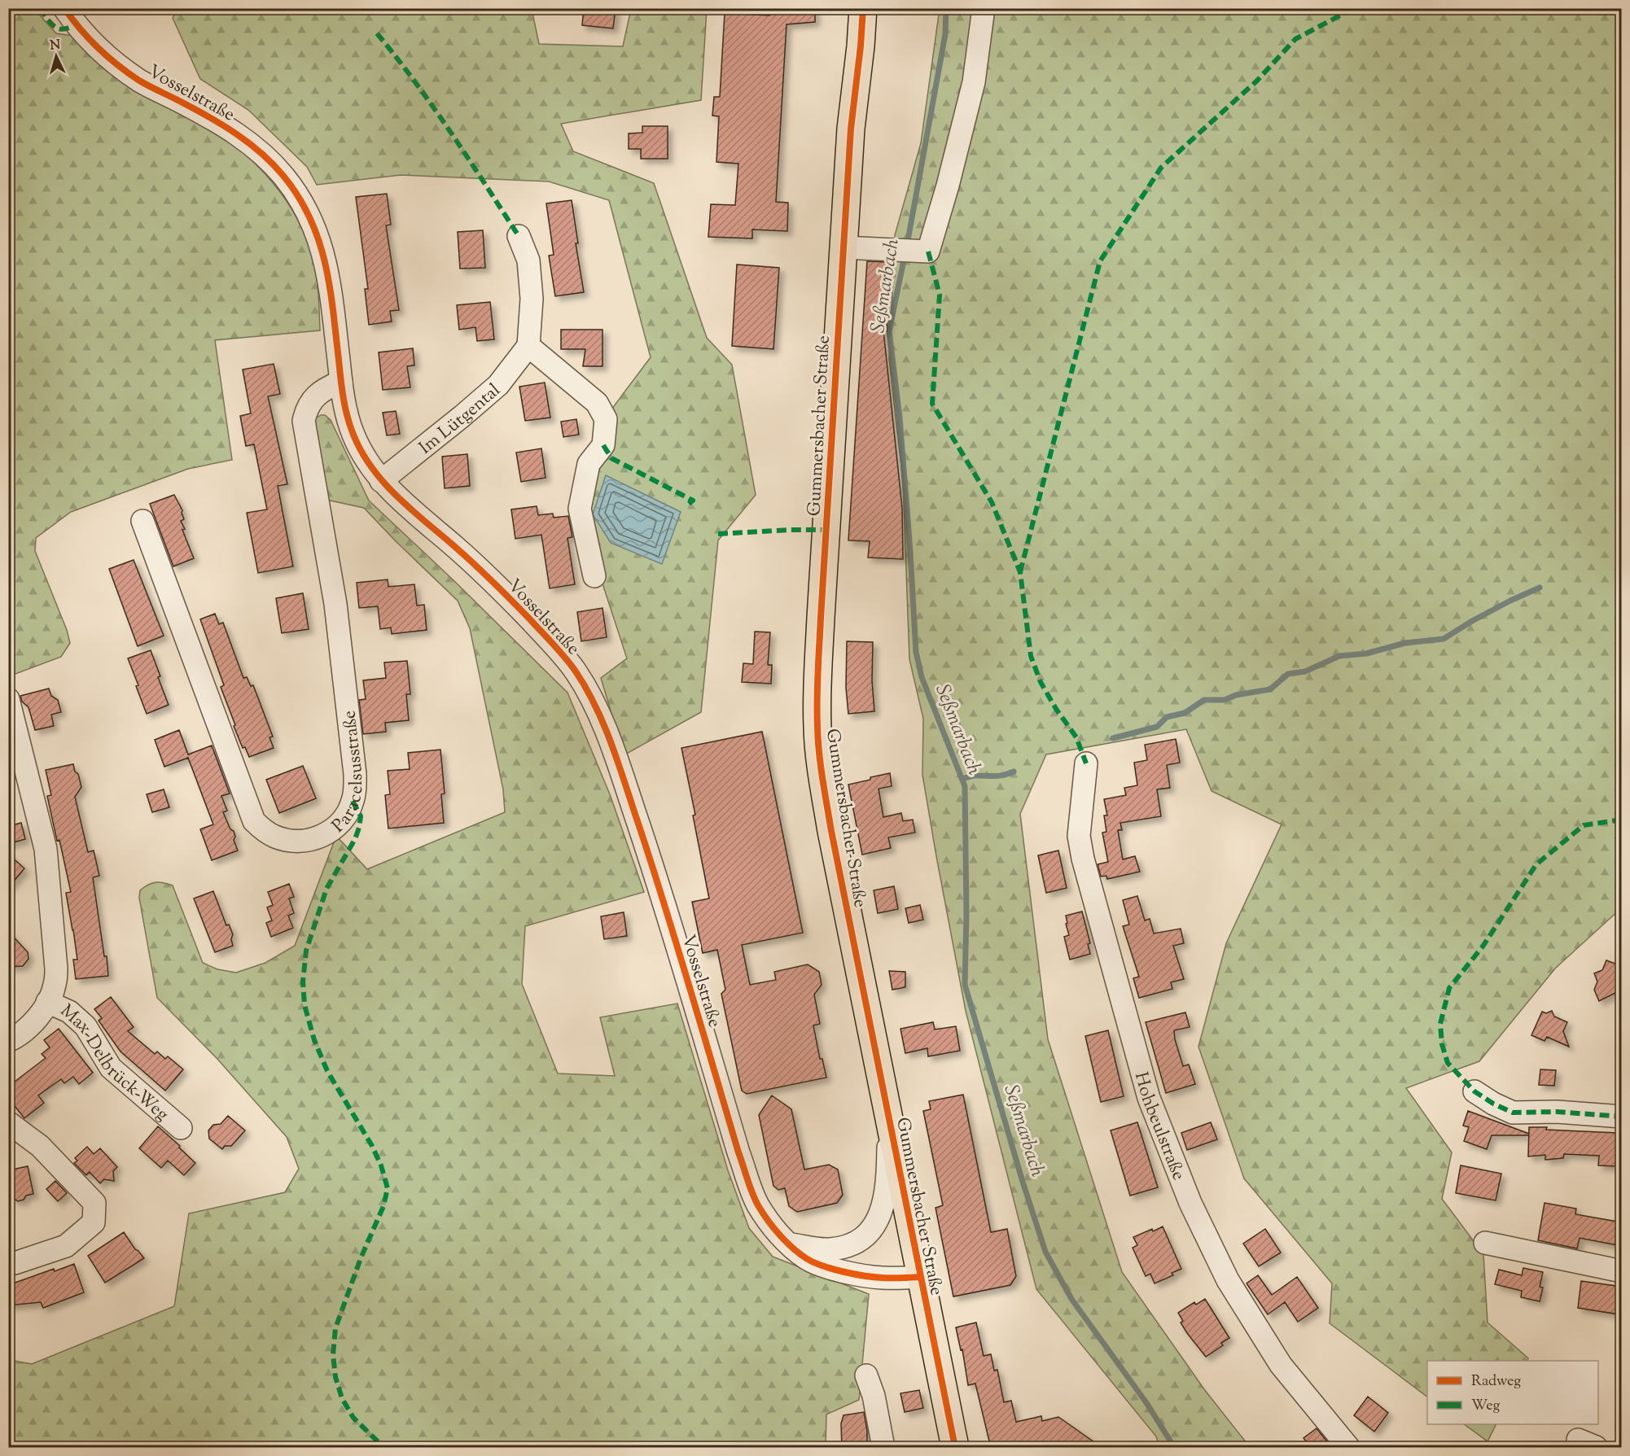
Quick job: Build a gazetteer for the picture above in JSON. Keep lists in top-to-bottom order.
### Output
{
  "streets": {
    "main road": ["Gummersbacher Straße"],
    "street": [
      "Vosselstraße",
      "Im Lütgental",
      "Paracelsusstraße",
      "Max-Delbrück-Weg",
      "Hohbeulstraße"
    ]
  },
  "crossings": [
    ["Vosselstraße", "Im Lütgental"],
    ["Vosselstraße", "Gummersbacher Straße"],
    ["Vosselstraße", "Paracelsusstraße"]
  ],
  "water": ["Seßmarbach"],
  "legend": ["Radweg", "Weg"],
  "north": "top"
}
